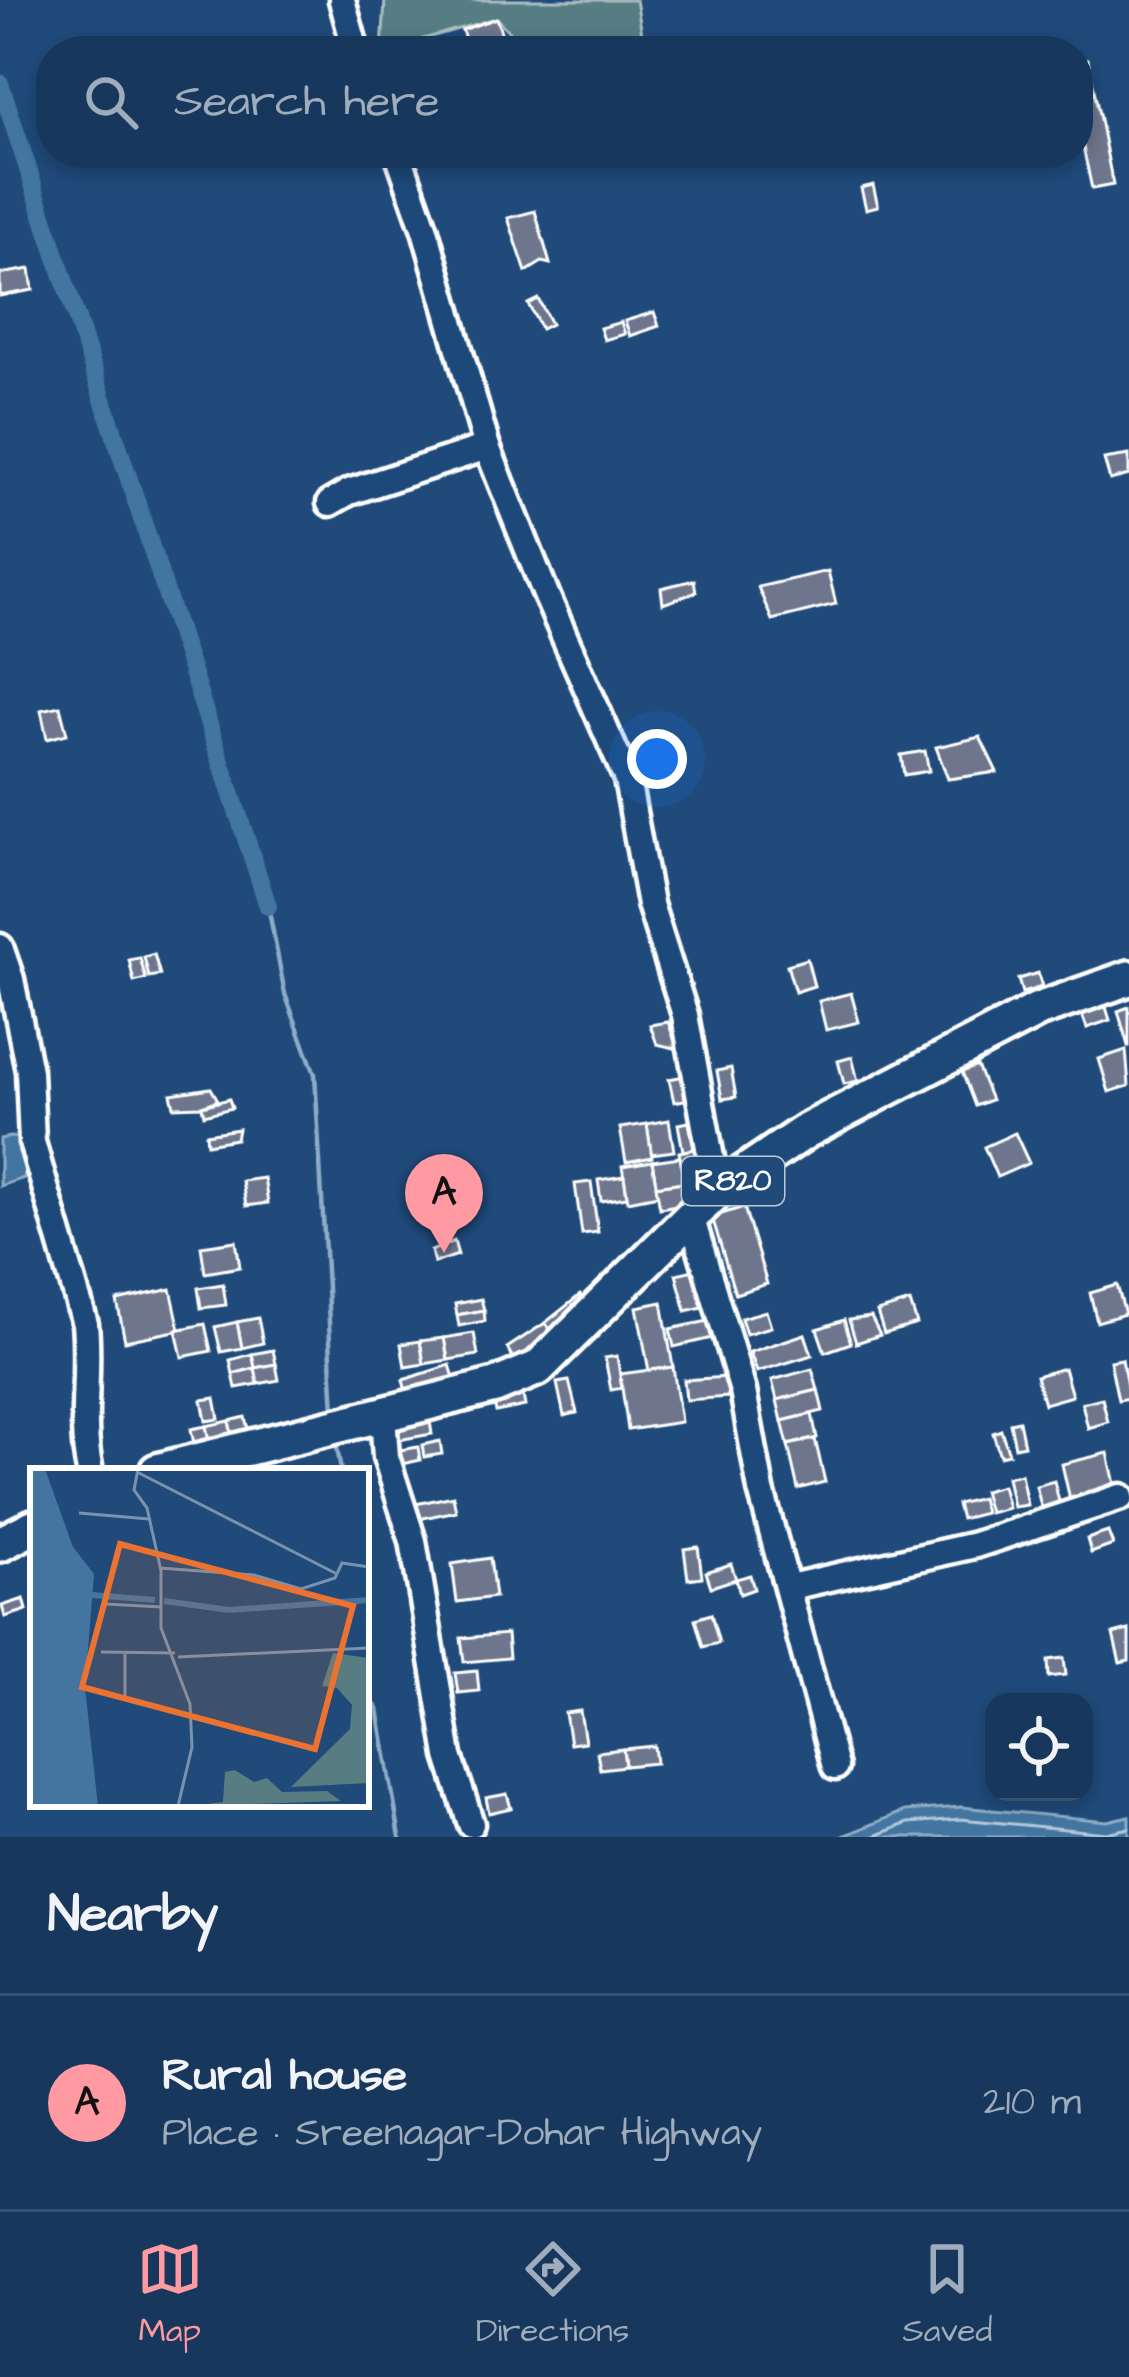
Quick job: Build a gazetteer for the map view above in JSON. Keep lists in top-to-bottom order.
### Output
{
  "streets": {
    "main road": ["R820"]
  },
  "page": {
    "search": "Search here",
    "pins": "A",
    "heading": "Nearby",
    "list": [
      {
        "mark": "A",
        "name": "Rural house",
        "note": "Place · Sreenagar-Dohar Highway",
        "value": "210 m"
      }
    ],
    "nav": ["Map", "Directions", "Saved"]
  }
}
